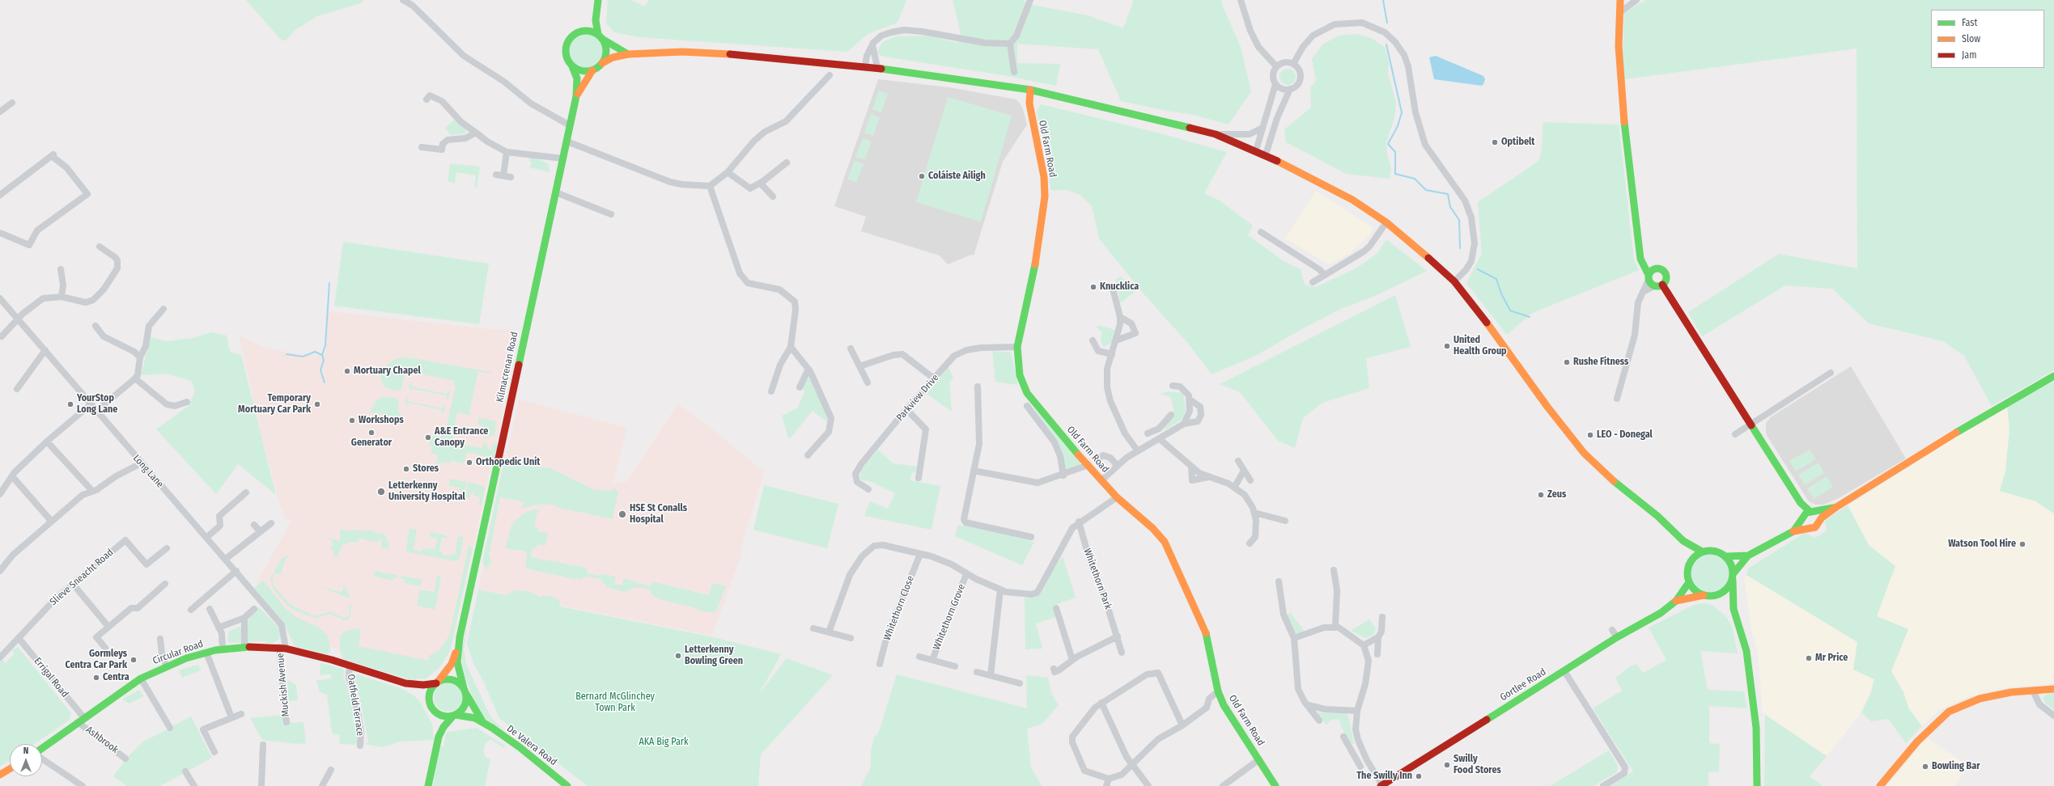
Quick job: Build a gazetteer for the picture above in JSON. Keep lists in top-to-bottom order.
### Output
{
  "streets": {
    "main road": [
      "Old Farm Road",
      "Kilmacrenan Road",
      "Circular Road",
      "Gortlee Road",
      "De Valera Road"
    ],
    "street": [
      "Parkview Drive",
      "Long Lane",
      "Slieve Sneacht Road",
      "Whitethorn Park",
      "Whitethorn Close",
      "Whitethorn Grove",
      "Errigal Road",
      "Muckish Avenue",
      "Oatfield Terrace",
      "Ashbrook"
    ]
  },
  "crossings": [
    ["Old Farm Road", "Parkview Drive"],
    ["Long Lane", "Circular Road"],
    ["Long Lane", "Muckish Avenue"],
    ["Slieve Sneacht Road", "Errigal Road"],
    ["Whitethorn Park", "Whitethorn Grove"],
    ["Whitethorn Close", "Whitethorn Grove"],
    ["Circular Road", "Errigal Road"],
    ["Circular Road", "Muckish Avenue"],
    ["Circular Road", "Oatfield Terrace"],
    ["Circular Road", "Ashbrook"],
    ["Errigal Road", "Ashbrook"]
  ],
  "parks": ["Bernard McGlinchey Town Park", "AKA Big Park"],
  "places": [
    "Optibelt",
    "Coláiste Ailigh",
    "Knucklica",
    "United Health Group",
    "Rushe Fitness",
    "Mortuary Chapel",
    "YourStop Long Lane",
    "Temporary Mortuary Car Park",
    "Workshops",
    "Generator",
    "LEO - Donegal",
    "A&E Entrance Canopy",
    "Orthopedic Unit",
    "Stores",
    "Letterkenny University Hospital",
    "Zeus",
    "HSE St Conalls Hospital",
    "Watson Tool Hire",
    "Letterkenny Bowling Green",
    "Mr Price",
    "Gormleys Centra Car Park",
    "Centra",
    "Swilly Food Stores",
    "Bowling Bar",
    "The Swilly Inn"
  ],
  "legend": ["Fast", "Slow", "Jam"],
  "north": "top"
}
